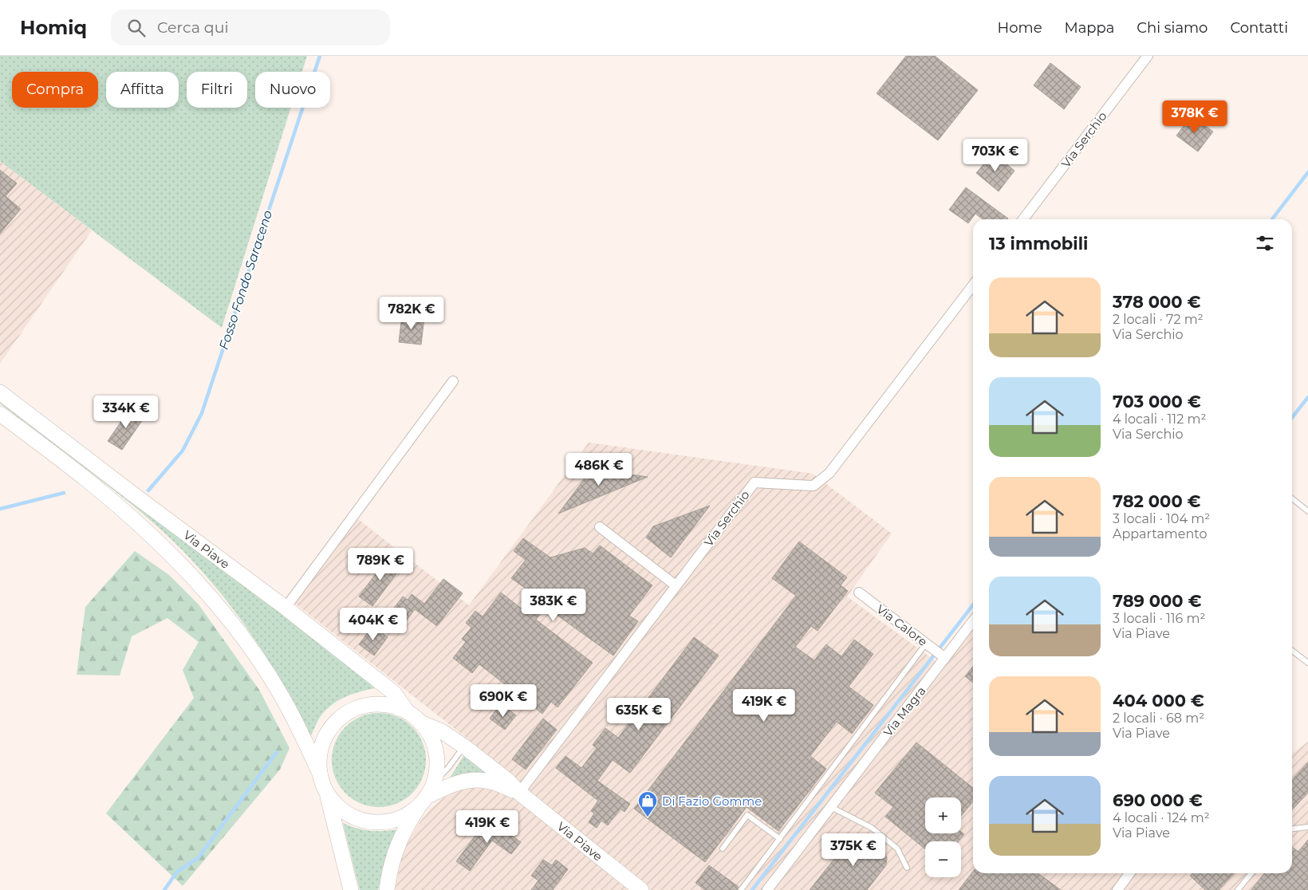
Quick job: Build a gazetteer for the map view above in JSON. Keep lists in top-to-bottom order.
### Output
{
  "streets": {
    "main road": ["Via Piave"],
    "street": ["Via Serchio", "Via Calore", "Via Magra"]
  },
  "crossings": [
    ["Via Serchio", "Via Piave"],
    ["Via Calore", "Via Magra"]
  ],
  "water": ["Fosso Fondo Saraceno"],
  "places": {
    "shop": ["Di Fazio Gomme"]
  },
  "page": {
    "header": "Homiq",
    "search": "Cerca qui",
    "nav": [
      "Home",
      "Mappa",
      "Chi siamo",
      "Contatti"
    ],
    "chip": [
      "Compra",
      "Affitta",
      "Filtri",
      "Nuovo"
    ],
    "price": [
      "378K €",
      "703K €",
      "782K €",
      "334K €",
      "486K €",
      "789K €",
      "383K €",
      "404K €",
      "690K €",
      "419K €",
      "635K €",
      "419K €",
      "375K €"
    ],
    "heading": "13 immobili",
    "list": [
      {
        "name": "378 000 €",
        "note": "2 locali · 72 m² · Via Serchio"
      },
      {
        "name": "703 000 €",
        "note": "4 locali · 112 m² · Via Serchio"
      },
      {
        "name": "782 000 €",
        "note": "3 locali · 104 m² · Appartamento"
      },
      {
        "name": "789 000 €",
        "note": "3 locali · 116 m² · Via Piave"
      },
      {
        "name": "404 000 €",
        "note": "2 locali · 68 m² · Via Piave"
      },
      {
        "name": "690 000 €",
        "note": "4 locali · 124 m² · Via Piave"
      }
    ],
    "map_buttons": ["+", "−"]
  }
}
